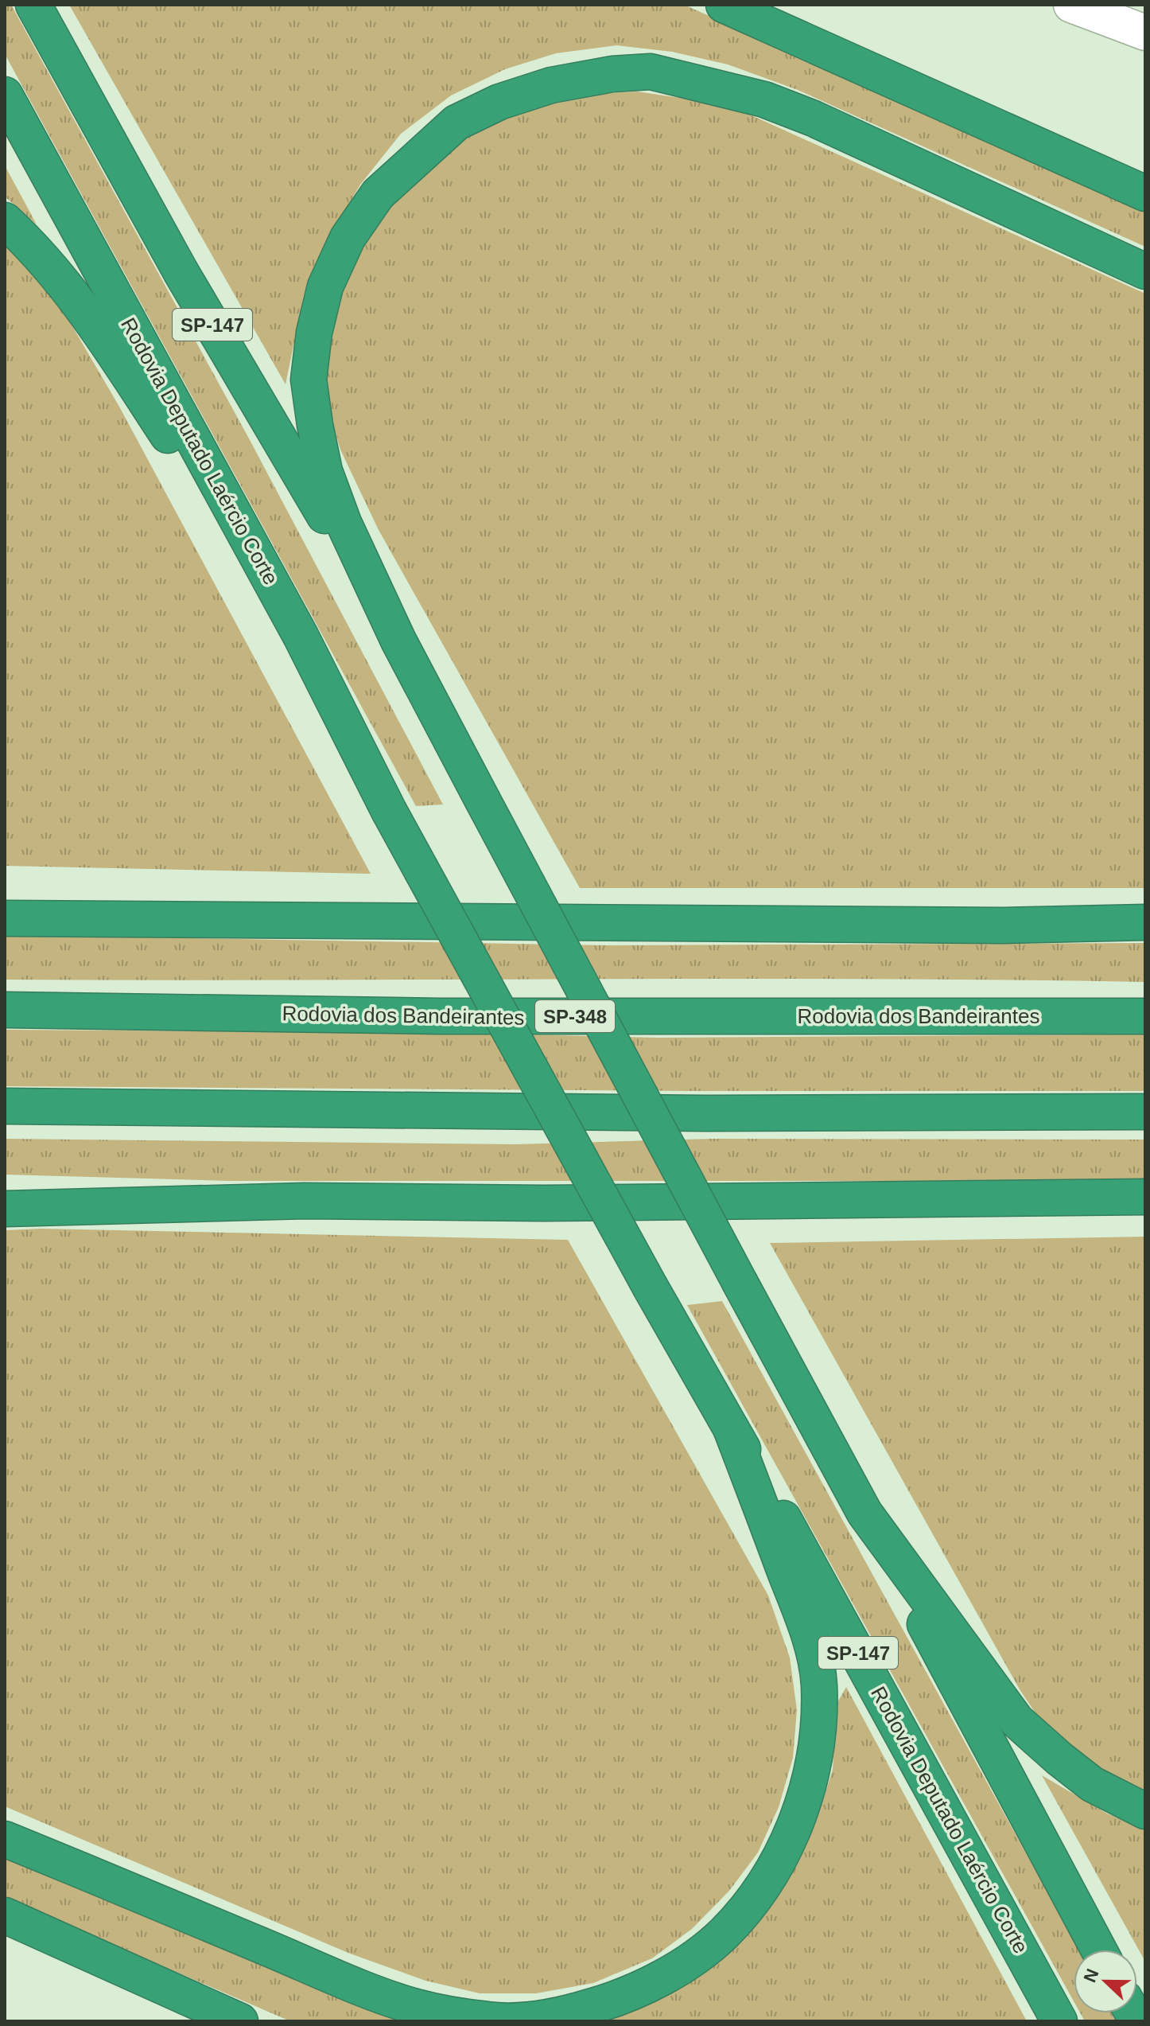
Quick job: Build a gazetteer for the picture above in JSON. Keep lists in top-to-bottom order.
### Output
{
  "streets": {
    "highway": [
      "SP-147",
      "Rodovia Deputado Laércio Corte",
      "Rodovia dos Bandeirantes",
      "SP-348"
    ]
  },
  "north": "left"
}
